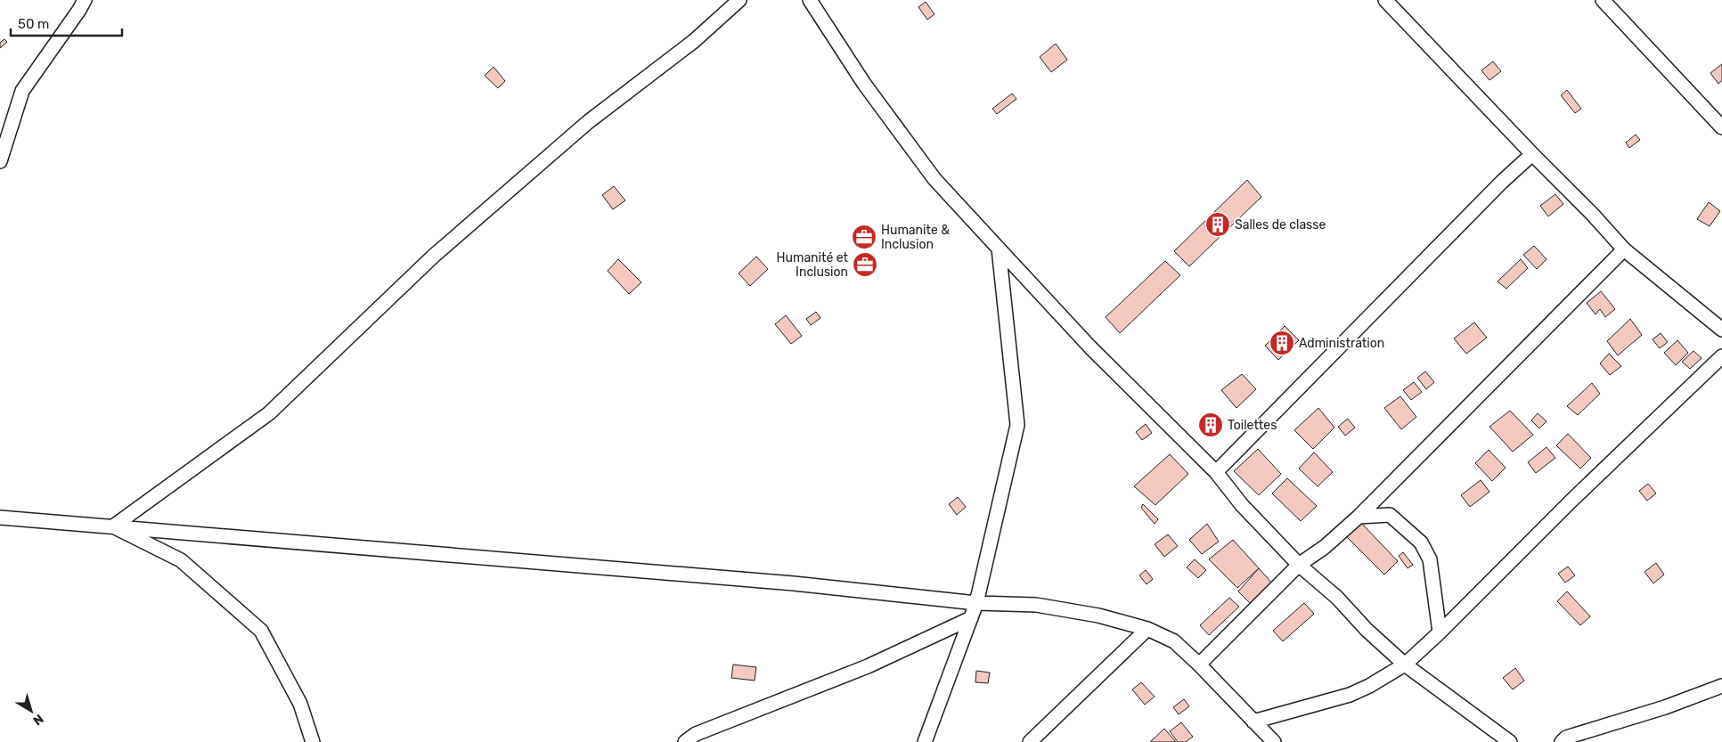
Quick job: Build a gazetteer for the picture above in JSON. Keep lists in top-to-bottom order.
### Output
{
  "places": {
    "building": ["Salles de classe", "Administration", "Toilettes"],
    "office": ["Humanite & Inclusion", "Humanité et Inclusion"]
  },
  "scale_bar": "50 m",
  "north": "bottom right"
}
